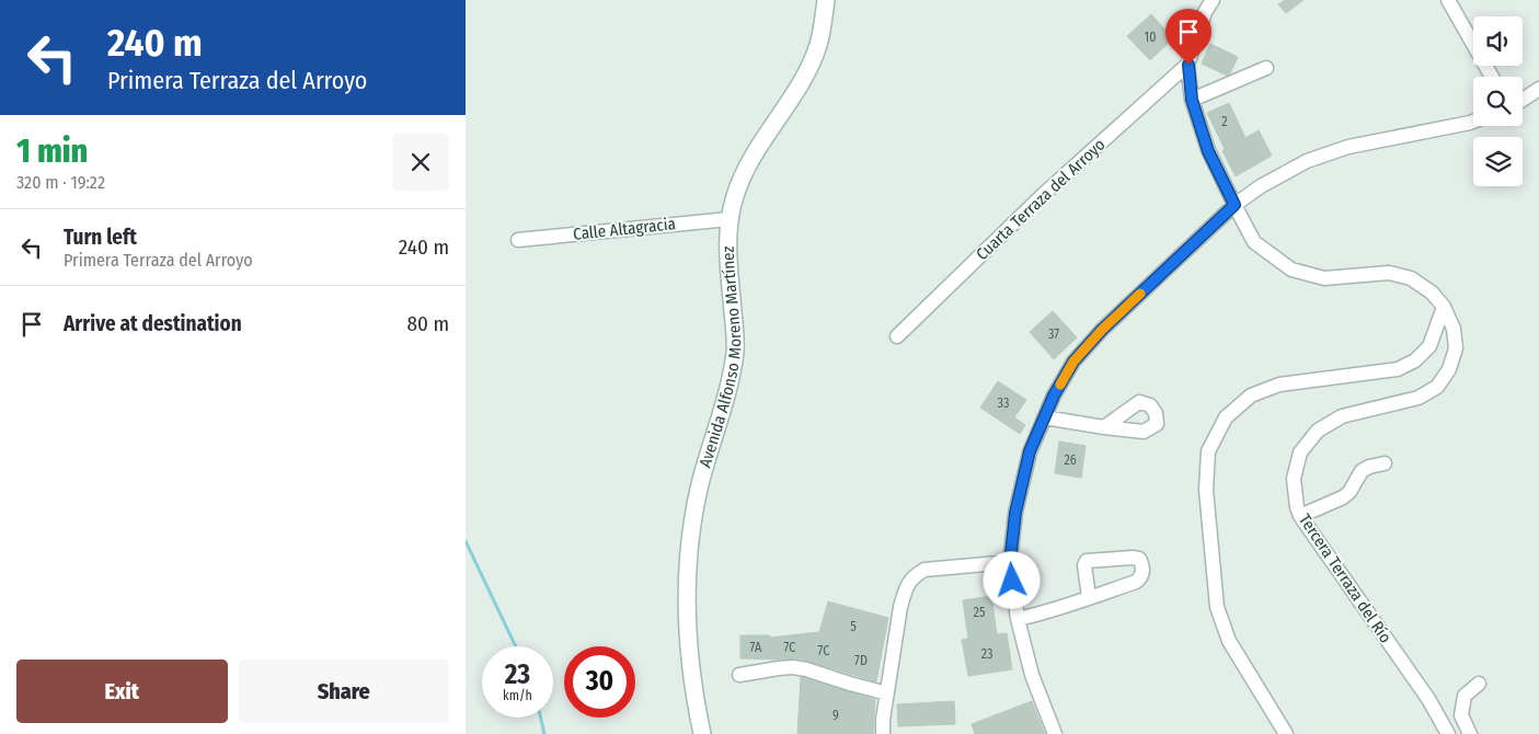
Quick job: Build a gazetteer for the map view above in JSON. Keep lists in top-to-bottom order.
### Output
{
  "streets": {
    "main road": ["Avenida Alfonso Moreno Martínez"],
    "street": ["Cuarta Terraza del Arroyo", "Calle Altagracia", "Tercera Terraza del Río"]
  },
  "crossings": [
    ["Calle Altagracia", "Avenida Alfonso Moreno Martínez"]
  ],
  "house_numbers": [
    "10",
    "2",
    "37",
    "33",
    "26",
    "25",
    "5",
    "7A",
    "7C",
    "7C",
    "23",
    "7D",
    "9"
  ],
  "page": {
    "turn": ["240 m", "Primera Terraza del Arroyo"],
    "heading": ["1 min", "320 m · 19:22"],
    "list": [
      {
        "name": "Turn left",
        "note": "Primera Terraza del Arroyo",
        "value": "240 m"
      },
      {
        "name": "Arrive at destination",
        "value": "80 m"
      }
    ],
    "speed": "23 km/h",
    "limit": "30",
    "buttons": ["Exit", "Share"]
  }
}
